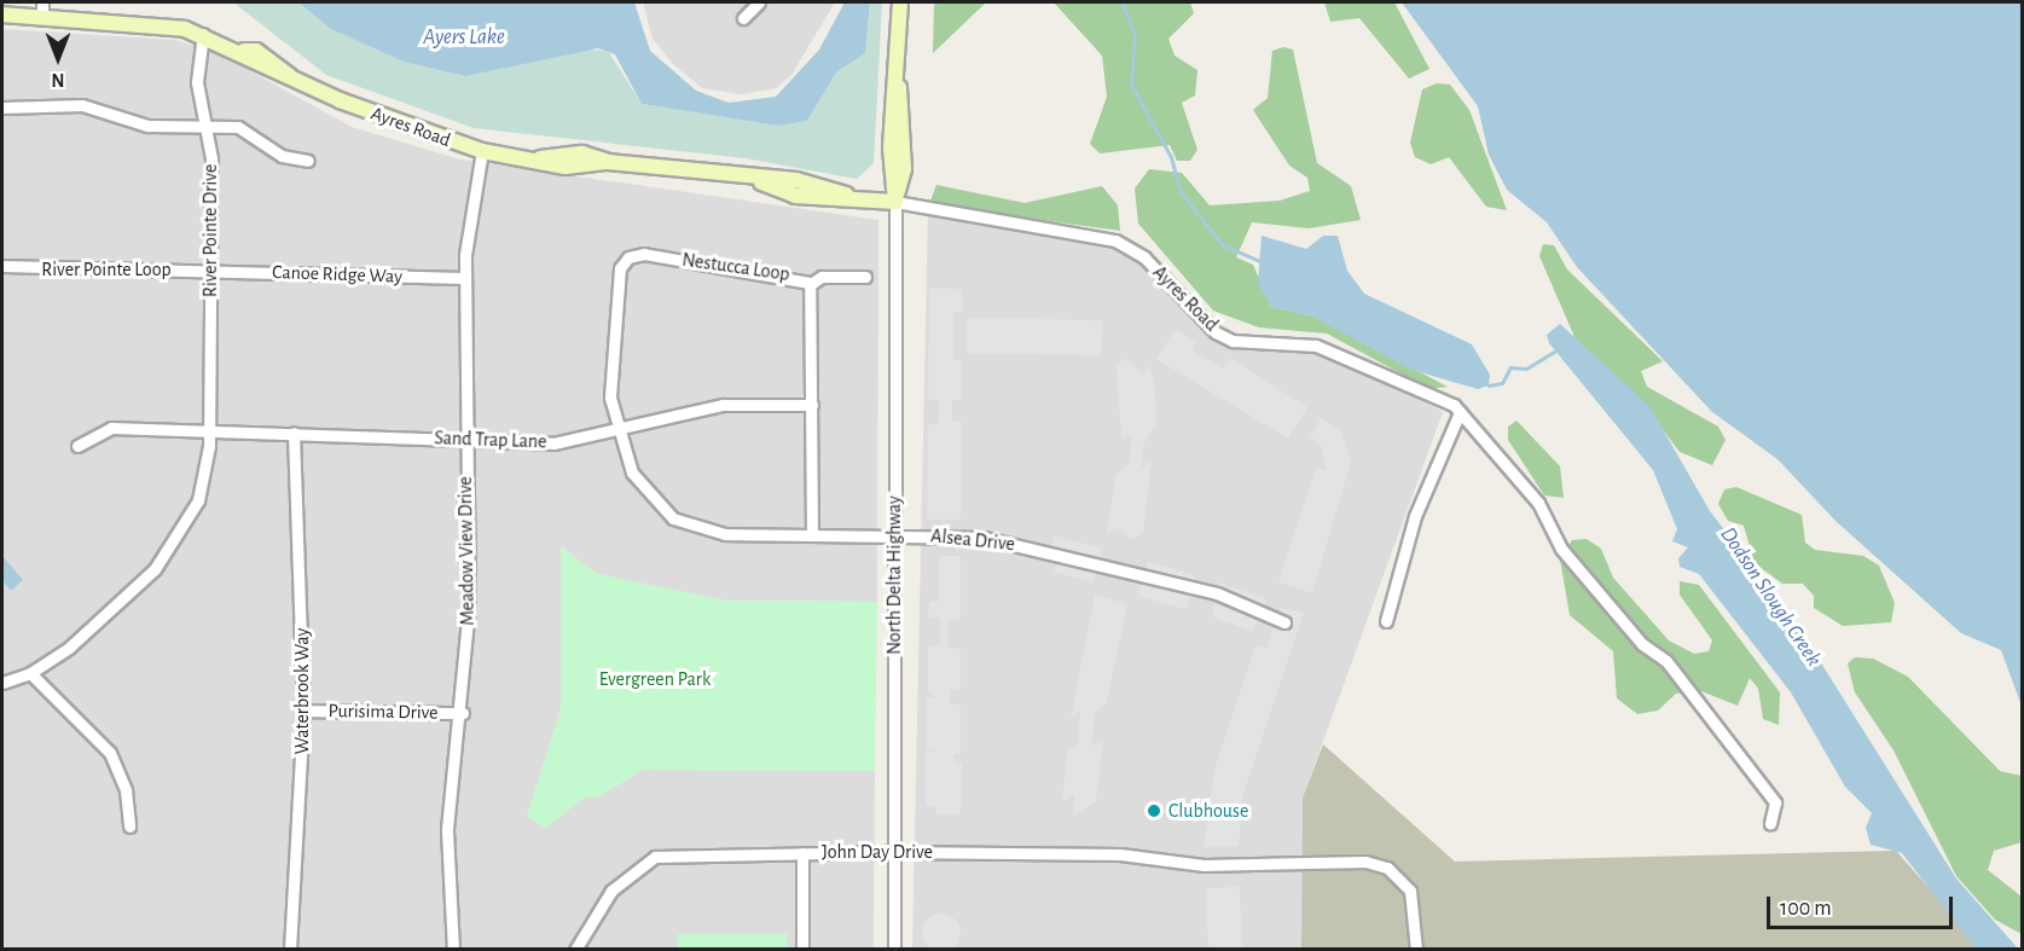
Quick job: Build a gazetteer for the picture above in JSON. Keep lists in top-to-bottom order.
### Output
{
  "streets": {
    "street": [
      "Ayres Road",
      "River Pointe Drive",
      "Nestucca Loop",
      "River Pointe Loop",
      "Canoe Ridge Way",
      "Sand Trap Lane",
      "Alsea Drive",
      "Meadow View Drive",
      "North Delta Highway",
      "Waterbrook Way",
      "Purisima Drive",
      "John Day Drive"
    ]
  },
  "crossings": [
    ["Ayres Road", "River Pointe Drive"],
    ["Ayres Road", "Meadow View Drive"],
    ["Ayres Road", "North Delta Highway"],
    ["River Pointe Drive", "River Pointe Loop"],
    ["River Pointe Drive", "Canoe Ridge Way"],
    ["River Pointe Drive", "Sand Trap Lane"],
    ["Nestucca Loop", "Sand Trap Lane"],
    ["Nestucca Loop", "Alsea Drive"],
    ["River Pointe Loop", "Canoe Ridge Way"],
    ["Canoe Ridge Way", "Meadow View Drive"],
    ["Sand Trap Lane", "Alsea Drive"],
    ["Sand Trap Lane", "Meadow View Drive"],
    ["Sand Trap Lane", "Waterbrook Way"],
    ["Alsea Drive", "North Delta Highway"],
    ["Meadow View Drive", "Purisima Drive"],
    ["North Delta Highway", "John Day Drive"],
    ["Waterbrook Way", "Purisima Drive"]
  ],
  "water": ["Ayers Lake", "Dodson Slough Creek"],
  "parks": ["Evergreen Park"],
  "places": ["Clubhouse"],
  "scale_bar": "100 m",
  "north": "bottom"
}
